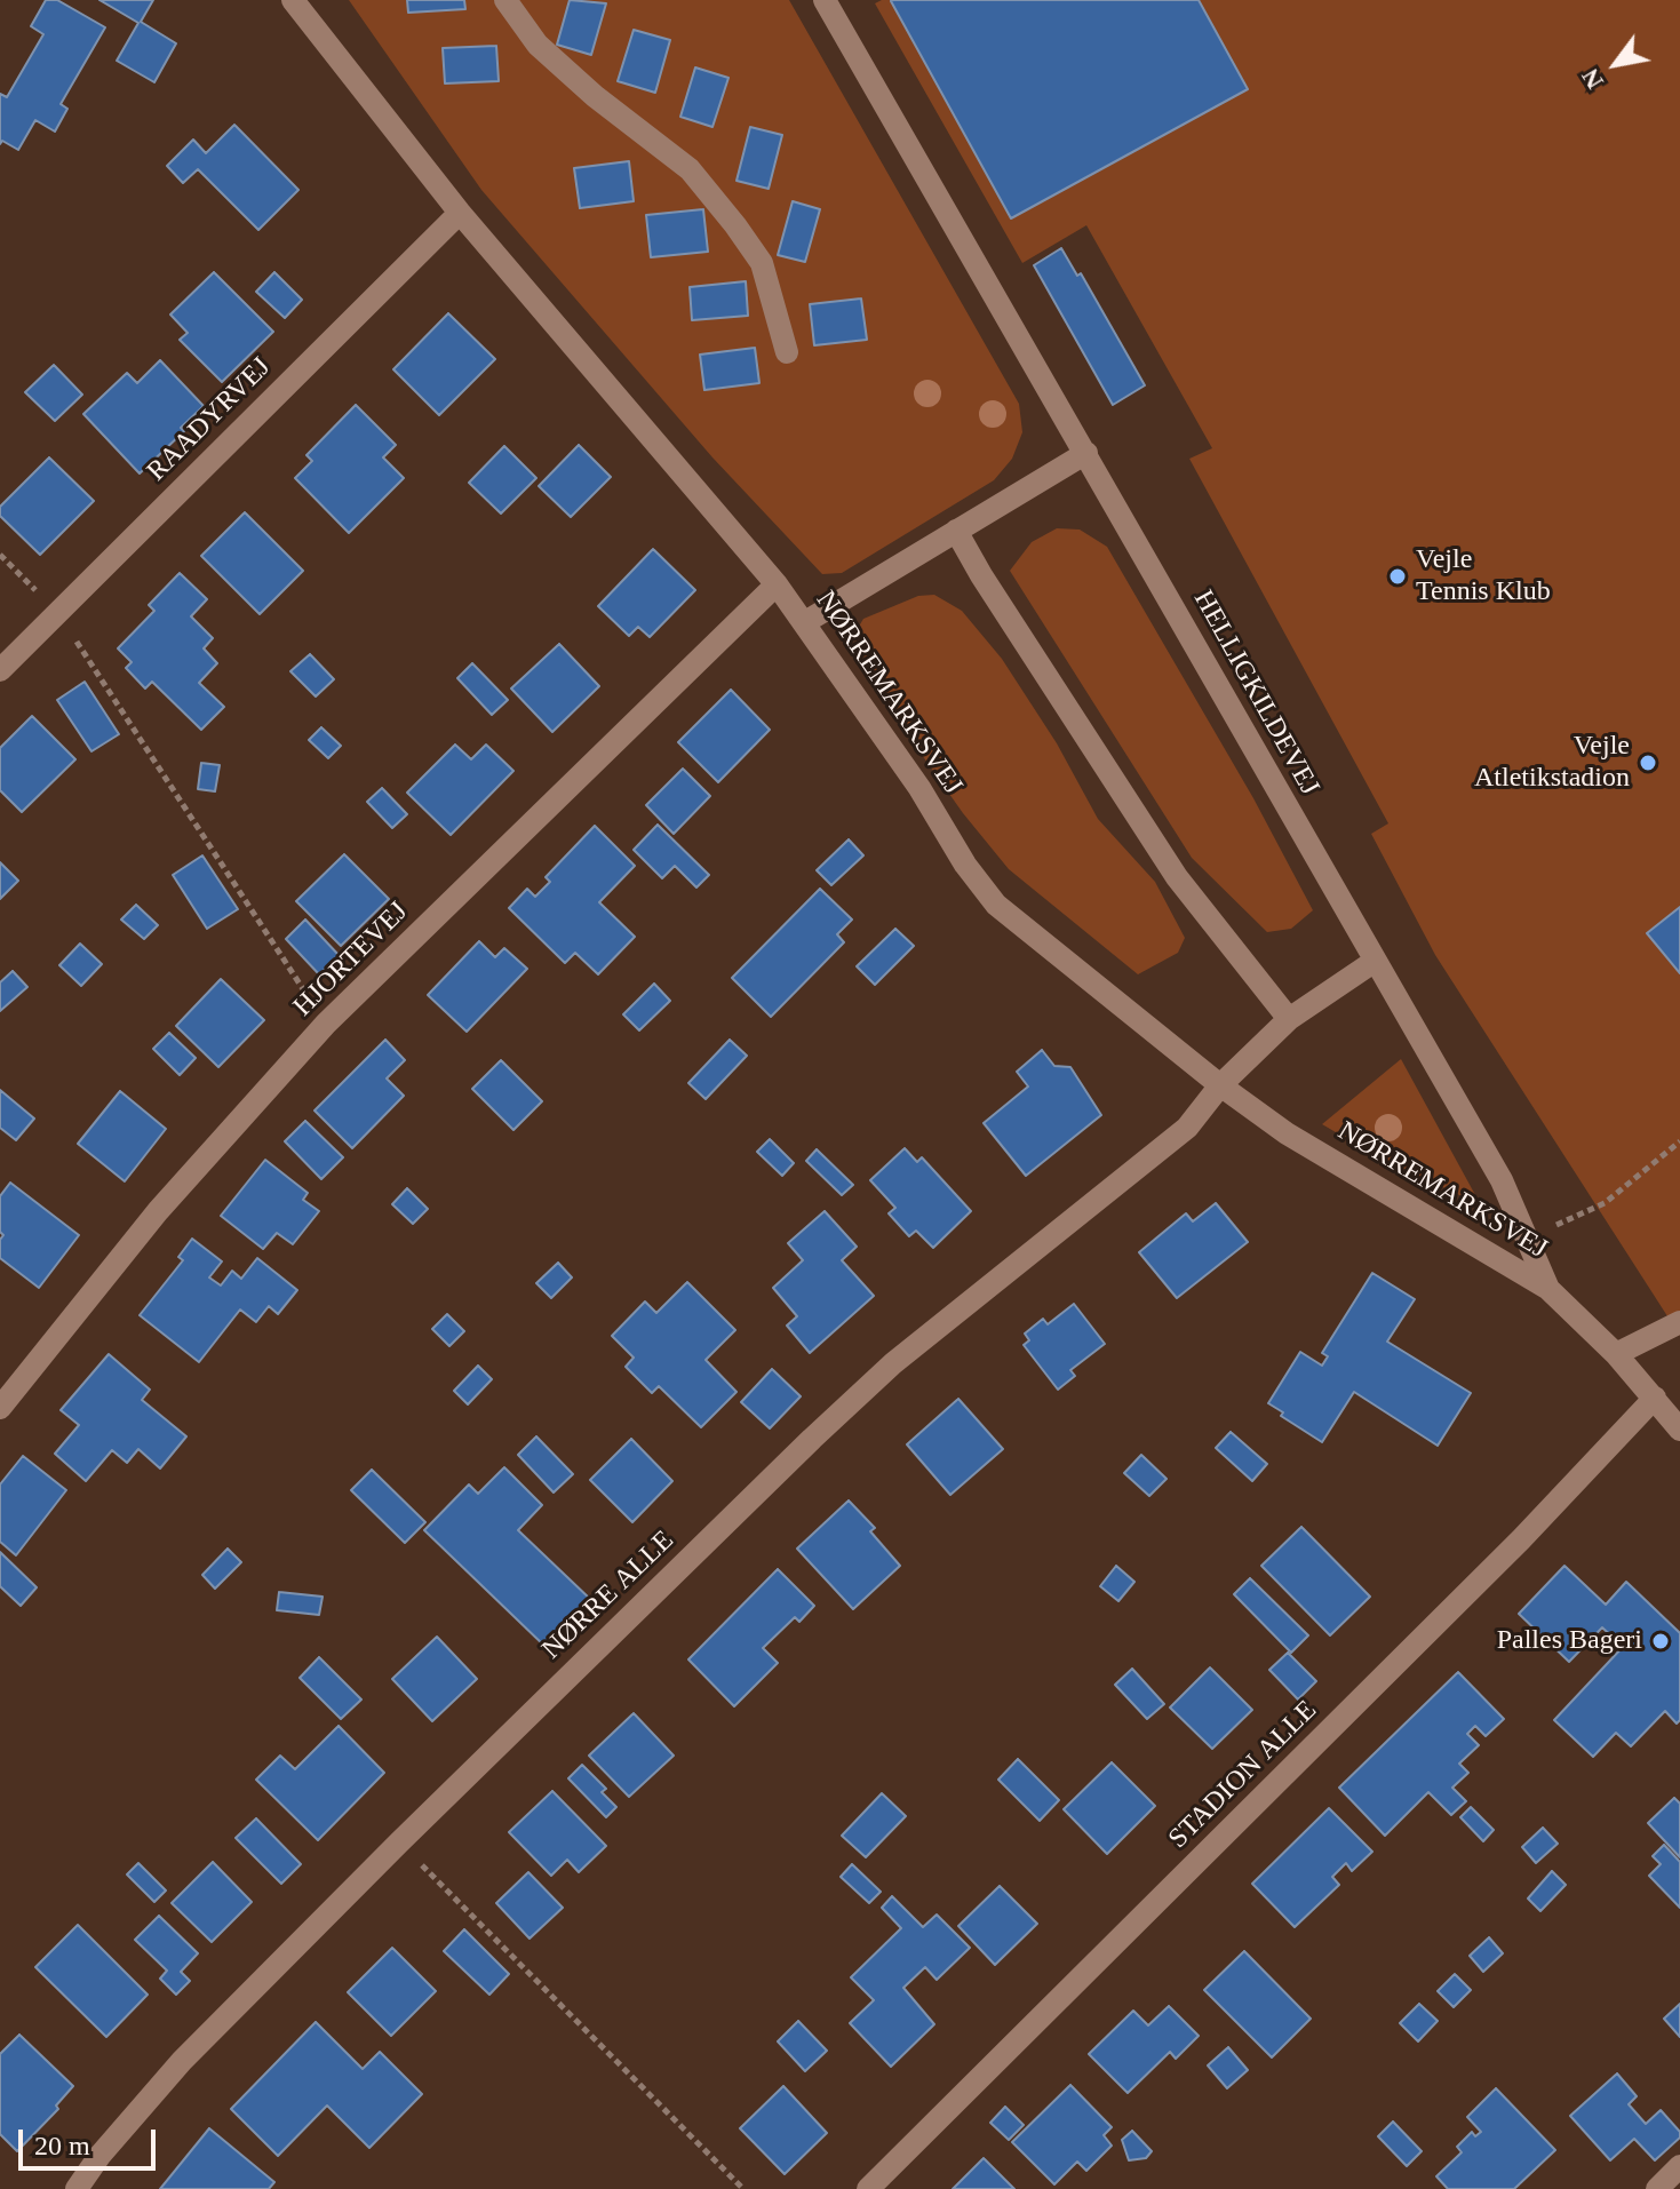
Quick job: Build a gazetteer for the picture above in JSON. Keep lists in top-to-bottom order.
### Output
{
  "streets": {
    "street": [
      "RAADYRVEJ",
      "NØRREMARKSVEJ",
      "HELLIGKILDEVEJ",
      "HJORTEVEJ",
      "NØRRE ALLE",
      "STADION ALLE"
    ]
  },
  "crossings": [
    ["RAADYRVEJ", "NØRREMARKSVEJ"],
    ["NØRREMARKSVEJ", "HELLIGKILDEVEJ"],
    ["NØRREMARKSVEJ", "HJORTEVEJ"],
    ["NØRREMARKSVEJ", "NØRRE ALLE"]
  ],
  "places": ["Vejle Tennis Klub", "Vejle Atletikstadion", "Palles Bageri"],
  "scale_bar": "20 m",
  "north": "bottom left"
}
